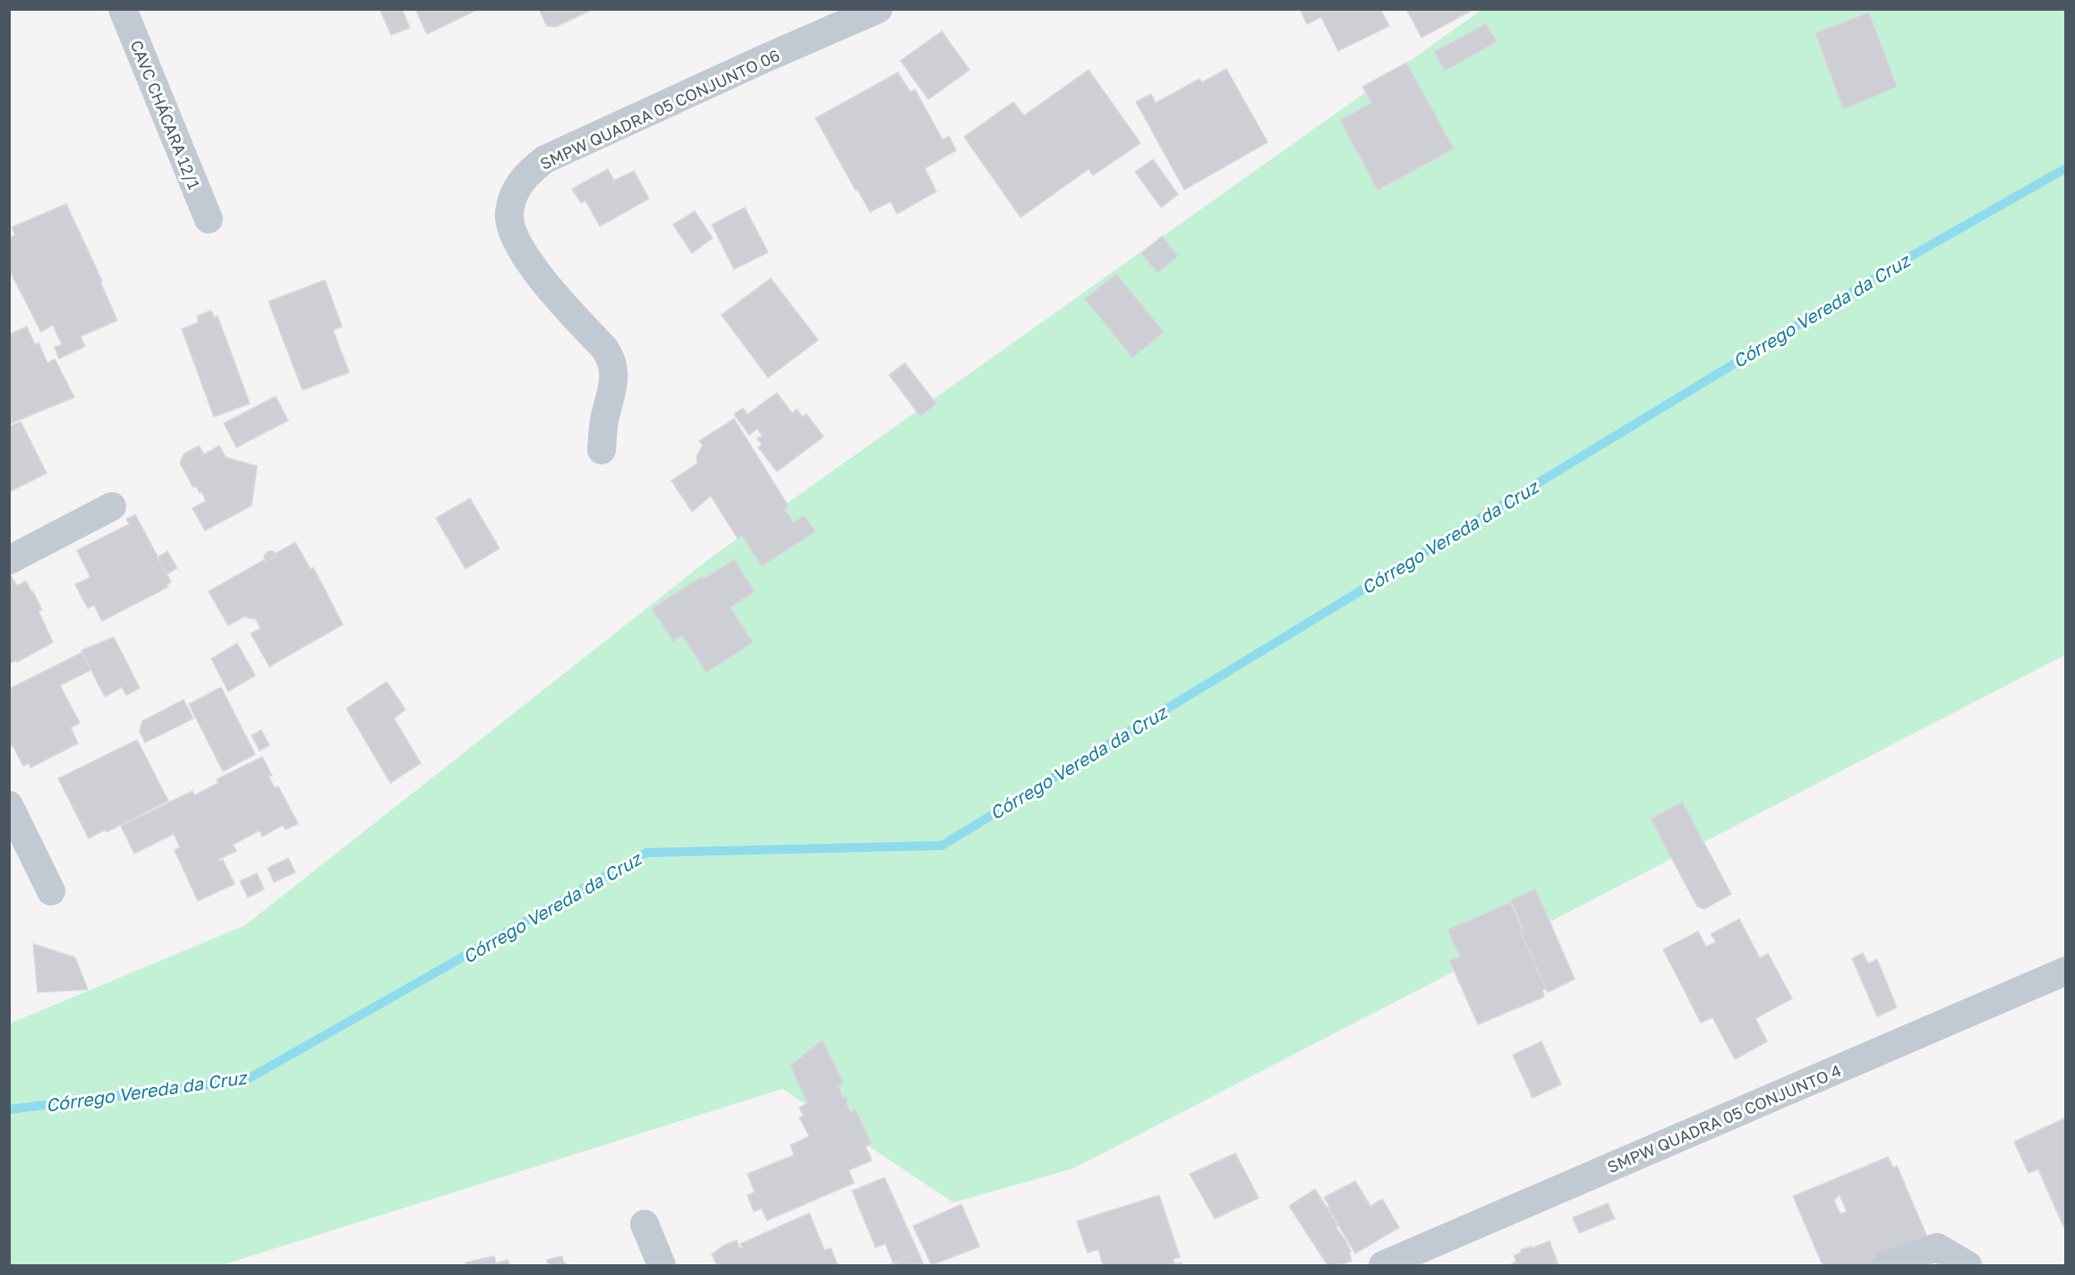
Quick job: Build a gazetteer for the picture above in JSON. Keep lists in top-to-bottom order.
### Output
{
  "streets": {
    "street": ["SMPW QUADRA 05 CONJUNTO 06", "CAVC CHÁCARA 12/1", "SMPW QUADRA 05 CONJUNTO 4"]
  },
  "water": ["Córrego Vereda da Cruz"]
}
